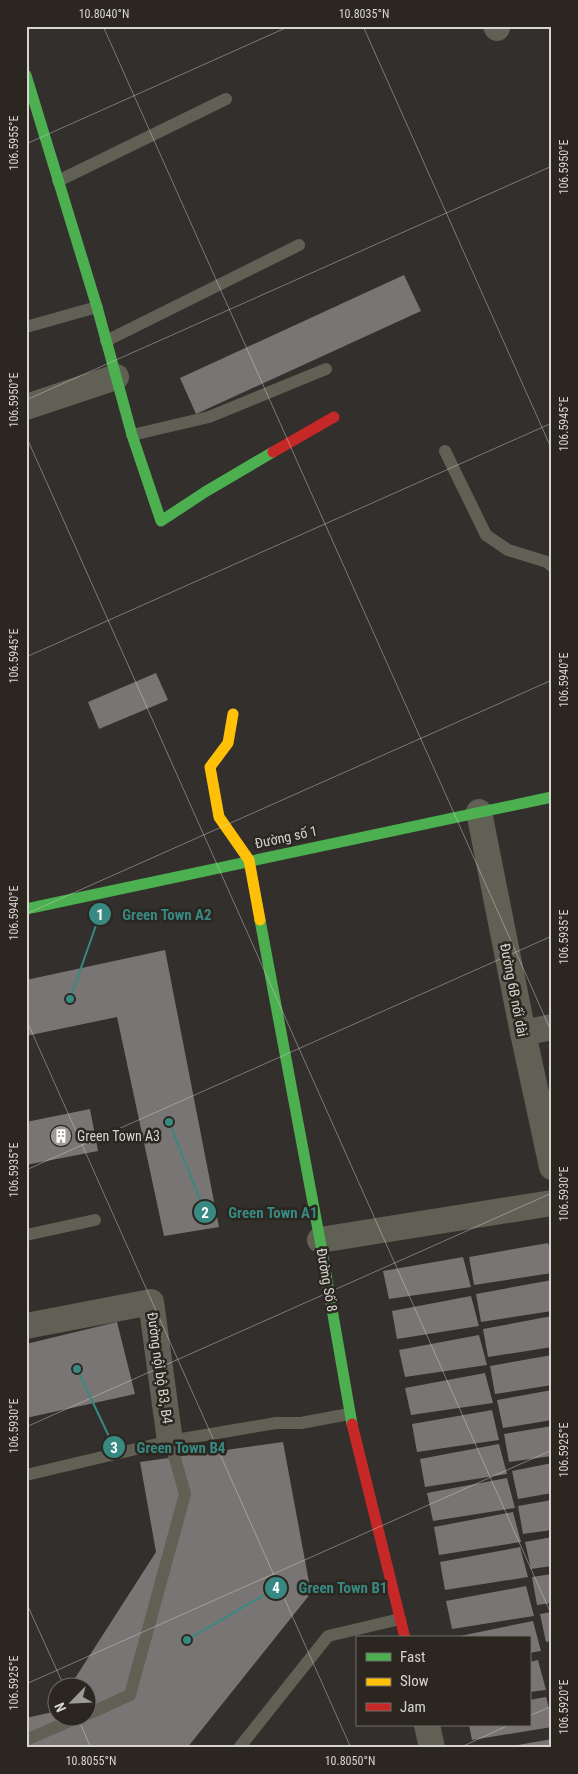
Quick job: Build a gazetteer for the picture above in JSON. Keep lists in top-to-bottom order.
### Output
{
  "streets": {
    "street": [
      "Đường số 1",
      "Đường 6B nối dài",
      "Đường Số 8",
      "Đường nội bộ B3, B4"
    ]
  },
  "crossings": [
    ["Đường số 1", "Đường 6B nối dài"],
    ["Đường số 1", "Đường Số 8"]
  ],
  "places": {
    "other": [
      "Green Town A2",
      "Green Town A1",
      "Green Town B4",
      "Green Town B1"
    ],
    "building": ["Green Town A3"]
  },
  "legend": ["Fast", "Slow", "Jam"],
  "north": "bottom left",
  "coordinates": [
    "10.8040°N",
    "10.8035°N",
    "106.5955°E",
    "106.5950°E",
    "106.5945°E",
    "106.5940°E",
    "106.5935°E",
    "106.5930°E",
    "106.5925°E",
    "106.5920°E",
    "10.8055°N",
    "10.8050°N"
  ]
}
